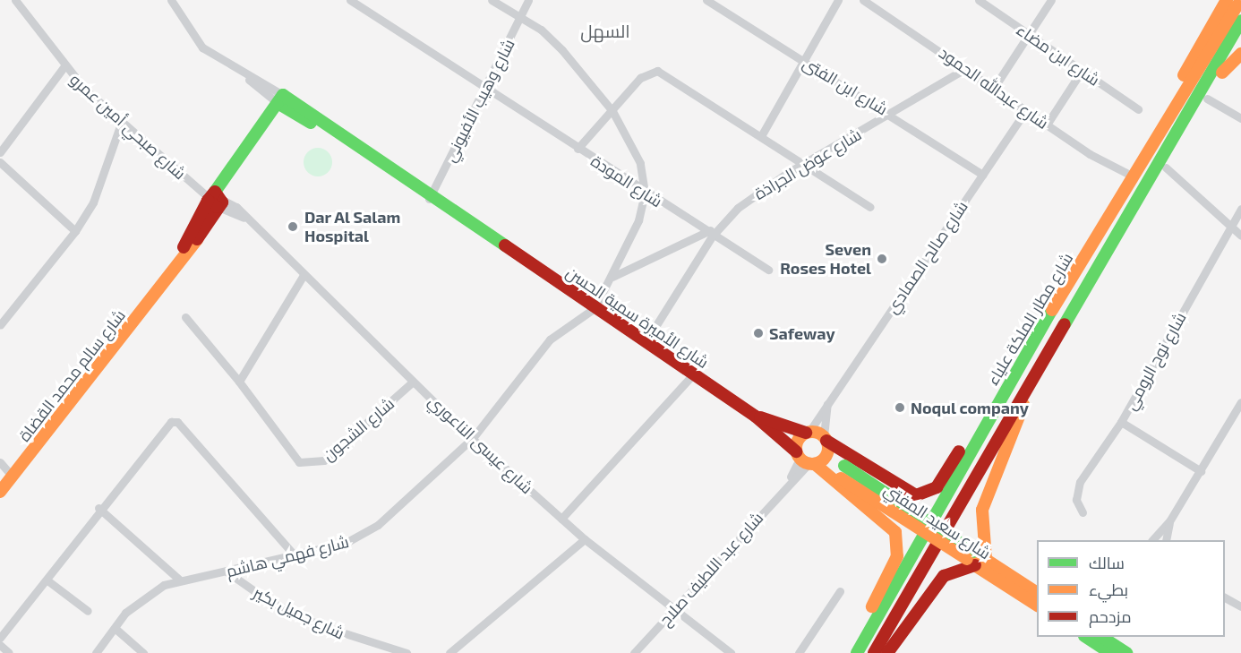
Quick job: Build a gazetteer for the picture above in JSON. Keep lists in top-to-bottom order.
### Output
{
  "streets": {
    "main road": [
      "شارع الأميرة سمية الحسن",
      "شارع مطار الملكة علياء",
      "شارع سالم محمد القضاة",
      "شارع سعيد المفتي"
    ],
    "street": [
      "شارع ابن مضاء",
      "شارع ابن الفتى",
      "شارع عبدالله الحمود",
      "شارع وهيب الأفيوني",
      "شارع صبحي أمين عمرو",
      "شارع عوض الجراذة",
      "شارع المودة",
      "شارع صالح الصمادي",
      "شارع نوح الرومي",
      "شارع الشجون",
      "شارع عيسى الناعوري",
      "شارع فهمي هاشم",
      "شارع عبد اللطيف صلاح",
      "شارع جميل بكير"
    ]
  },
  "crossings": [
    ["شارع ابن الفتى", "شارع عوض الجراذة"],
    ["شارع ابن الفتى", "شارع صالح الصمادي"],
    ["شارع عبدالله الحمود", "شارع عوض الجراذة"],
    ["شارع عبدالله الحمود", "شارع صالح الصمادي"],
    ["شارع وهيب الأفيوني", "شارع المودة"],
    ["شارع وهيب الأفيوني", "شارع الأميرة سمية الحسن"],
    ["شارع صبحي أمين عمرو", "شارع سالم محمد القضاة"],
    ["شارع صبحي أمين عمرو", "شارع عيسى الناعوري"],
    ["شارع عوض الجراذة", "شارع المودة"],
    ["شارع عوض الجراذة", "شارع الأميرة سمية الحسن"],
    ["شارع صالح الصمادي", "شارع الأميرة سمية الحسن"],
    ["شارع صالح الصمادي", "شارع سعيد المفتي"],
    ["شارع صالح الصمادي", "شارع عبد اللطيف صلاح"],
    ["شارع الأميرة سمية الحسن", "شارع سالم محمد القضاة"],
    ["شارع الأميرة سمية الحسن", "شارع سعيد المفتي"],
    ["شارع الأميرة سمية الحسن", "شارع فهمي هاشم"],
    ["شارع الأميرة سمية الحسن", "شارع عبد اللطيف صلاح"],
    ["شارع سالم محمد القضاة", "شارع عيسى الناعوري"],
    ["شارع الشجون", "شارع عيسى الناعوري"],
    ["شارع عيسى الناعوري", "شارع فهمي هاشم"],
    ["شارع عيسى الناعوري", "شارع عبد اللطيف صلاح"],
    ["شارع سعيد المفتي", "شارع عبد اللطيف صلاح"],
    ["شارع فهمي هاشم", "شارع جميل بكير"]
  ],
  "districts": ["السهل"],
  "places": [
    "Dar Al Salam Hospital",
    "Seven Roses Hotel",
    "Safeway",
    "Noqul company"
  ],
  "legend": ["سالك", "بطيء", "مزدحم"]
}
